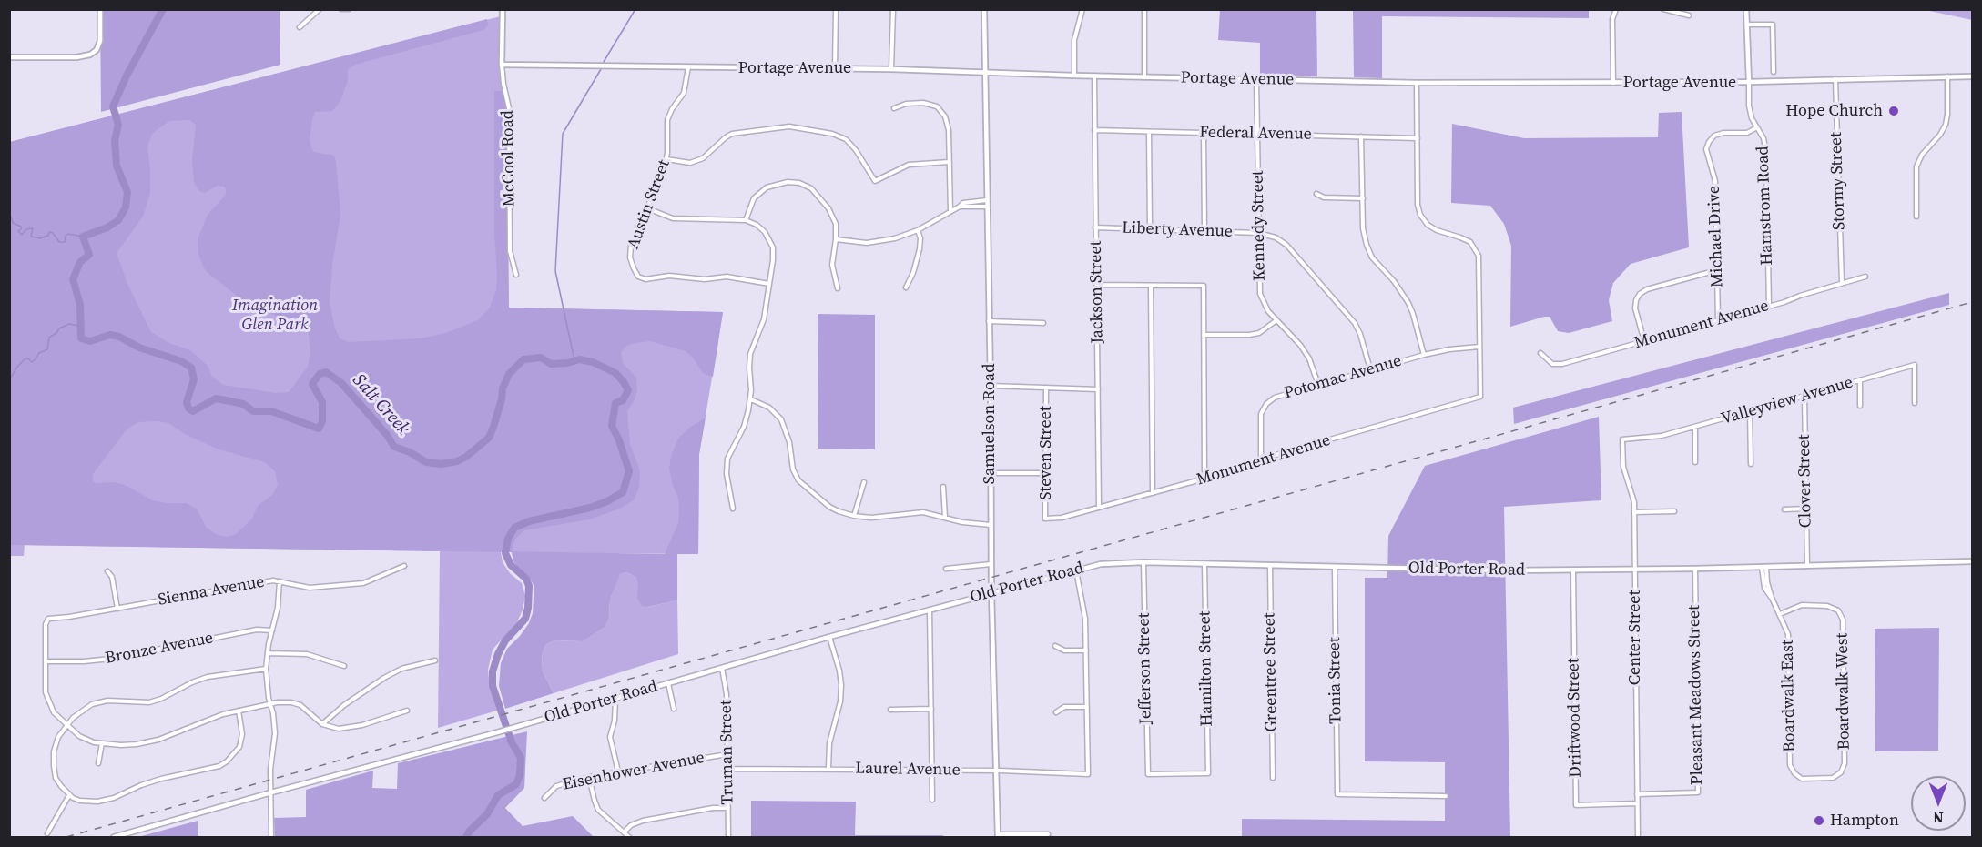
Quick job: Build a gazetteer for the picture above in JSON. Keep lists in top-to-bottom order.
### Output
{
  "streets": {
    "street": [
      "Portage Avenue",
      "Federal Avenue",
      "McCool Road",
      "Stormy Street",
      "Austin Street",
      "Hamstrom Road",
      "Kennedy Street",
      "Liberty Avenue",
      "Michael Drive",
      "Jackson Street",
      "Monument Avenue",
      "Potomac Avenue",
      "Valleyview Avenue",
      "Samuelson Road",
      "Steven Street",
      "Clover Street",
      "Old Porter Road",
      "Sienna Avenue",
      "Center Street",
      "Bronze Avenue",
      "Jefferson Street",
      "Hamilton Street",
      "Greentree Street",
      "Tonia Street",
      "Boardwalk West",
      "Pleasant Meadows Street",
      "Boardwalk East",
      "Driftwood Street",
      "Truman Street",
      "Laurel Avenue",
      "Eisenhower Avenue"
    ]
  },
  "crossings": [
    ["Portage Avenue", "McCool Road"],
    ["Portage Avenue", "Stormy Street"],
    ["Portage Avenue", "Austin Street"],
    ["Portage Avenue", "Hamstrom Road"],
    ["Portage Avenue", "Kennedy Street"],
    ["Portage Avenue", "Jackson Street"],
    ["Portage Avenue", "Samuelson Road"],
    ["Federal Avenue", "Kennedy Street"],
    ["Federal Avenue", "Jackson Street"],
    ["Stormy Street", "Monument Avenue"],
    ["Hamstrom Road", "Michael Drive"],
    ["Hamstrom Road", "Monument Avenue"],
    ["Kennedy Street", "Liberty Avenue"],
    ["Kennedy Street", "Potomac Avenue"],
    ["Liberty Avenue", "Jackson Street"],
    ["Liberty Avenue", "Potomac Avenue"],
    ["Michael Drive", "Monument Avenue"],
    ["Jackson Street", "Monument Avenue"],
    ["Monument Avenue", "Potomac Avenue"],
    ["Monument Avenue", "Steven Street"],
    ["Valleyview Avenue", "Clover Street"],
    ["Valleyview Avenue", "Center Street"],
    ["Samuelson Road", "Old Porter Road"],
    ["Samuelson Road", "Laurel Avenue"],
    ["Clover Street", "Old Porter Road"],
    ["Old Porter Road", "Center Street"],
    ["Old Porter Road", "Jefferson Street"],
    ["Old Porter Road", "Hamilton Street"],
    ["Old Porter Road", "Greentree Street"],
    ["Old Porter Road", "Tonia Street"],
    ["Old Porter Road", "Pleasant Meadows Street"],
    ["Old Porter Road", "Boardwalk East"],
    ["Old Porter Road", "Driftwood Street"],
    ["Old Porter Road", "Truman Street"],
    ["Sienna Avenue", "Bronze Avenue"],
    ["Center Street", "Pleasant Meadows Street"],
    ["Center Street", "Driftwood Street"],
    ["Jefferson Street", "Hamilton Street"],
    ["Boardwalk West", "Boardwalk East"],
    ["Truman Street", "Laurel Avenue"],
    ["Truman Street", "Eisenhower Avenue"]
  ],
  "water": ["Salt Creek"],
  "parks": ["Imagination Glen Park"],
  "places": ["Hope Church", "Hampton"],
  "north": "bottom"
}
